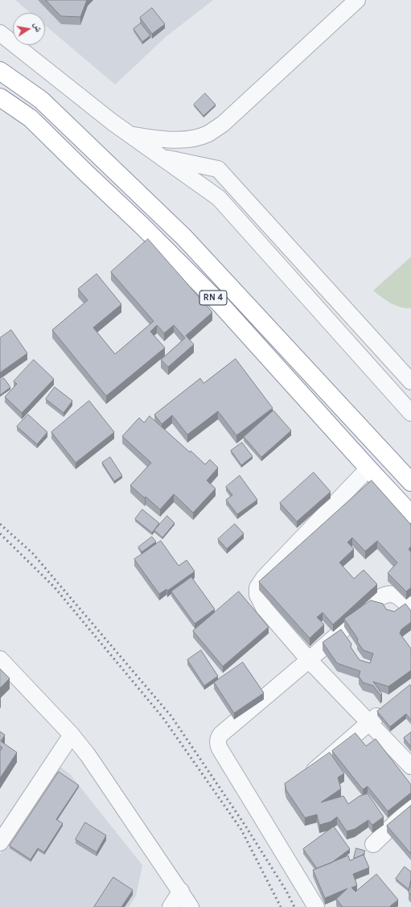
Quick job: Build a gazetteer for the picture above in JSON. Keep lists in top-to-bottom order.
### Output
{
  "streets": {
    "highway": ["RN 4"]
  },
  "north": "right"
}
